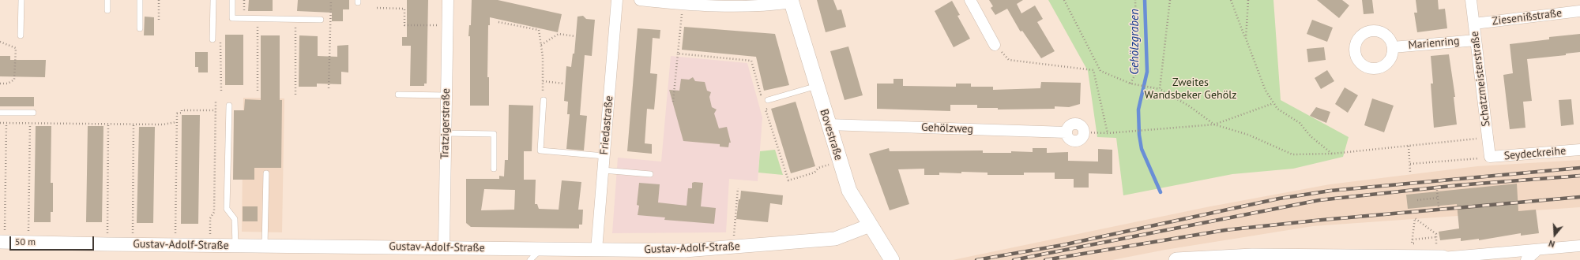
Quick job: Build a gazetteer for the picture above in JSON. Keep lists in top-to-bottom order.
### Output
{
  "streets": {
    "main road": ["Bovestraße"],
    "street": [
      "Ziesenißstraße",
      "Marienring",
      "Schatzmeisterstraße",
      "Tratzigerstraße",
      "Friedastraße",
      "Gehölzweg",
      "Seydeckreihe",
      "Gustav-Adolf-Straße"
    ]
  },
  "crossings": [
    ["Ziesenißstraße", "Schatzmeisterstraße"],
    ["Marienring", "Schatzmeisterstraße"],
    ["Schatzmeisterstraße", "Seydeckreihe"],
    ["Tratzigerstraße", "Gustav-Adolf-Straße"],
    ["Friedastraße", "Gustav-Adolf-Straße"],
    ["Gehölzweg", "Bovestraße"],
    ["Bovestraße", "Gustav-Adolf-Straße"]
  ],
  "water": ["Gehölzgraben"],
  "parks": ["Zweites Wandsbeker Gehölz"],
  "scale_bar": "50 m",
  "north": "bottom"
}
